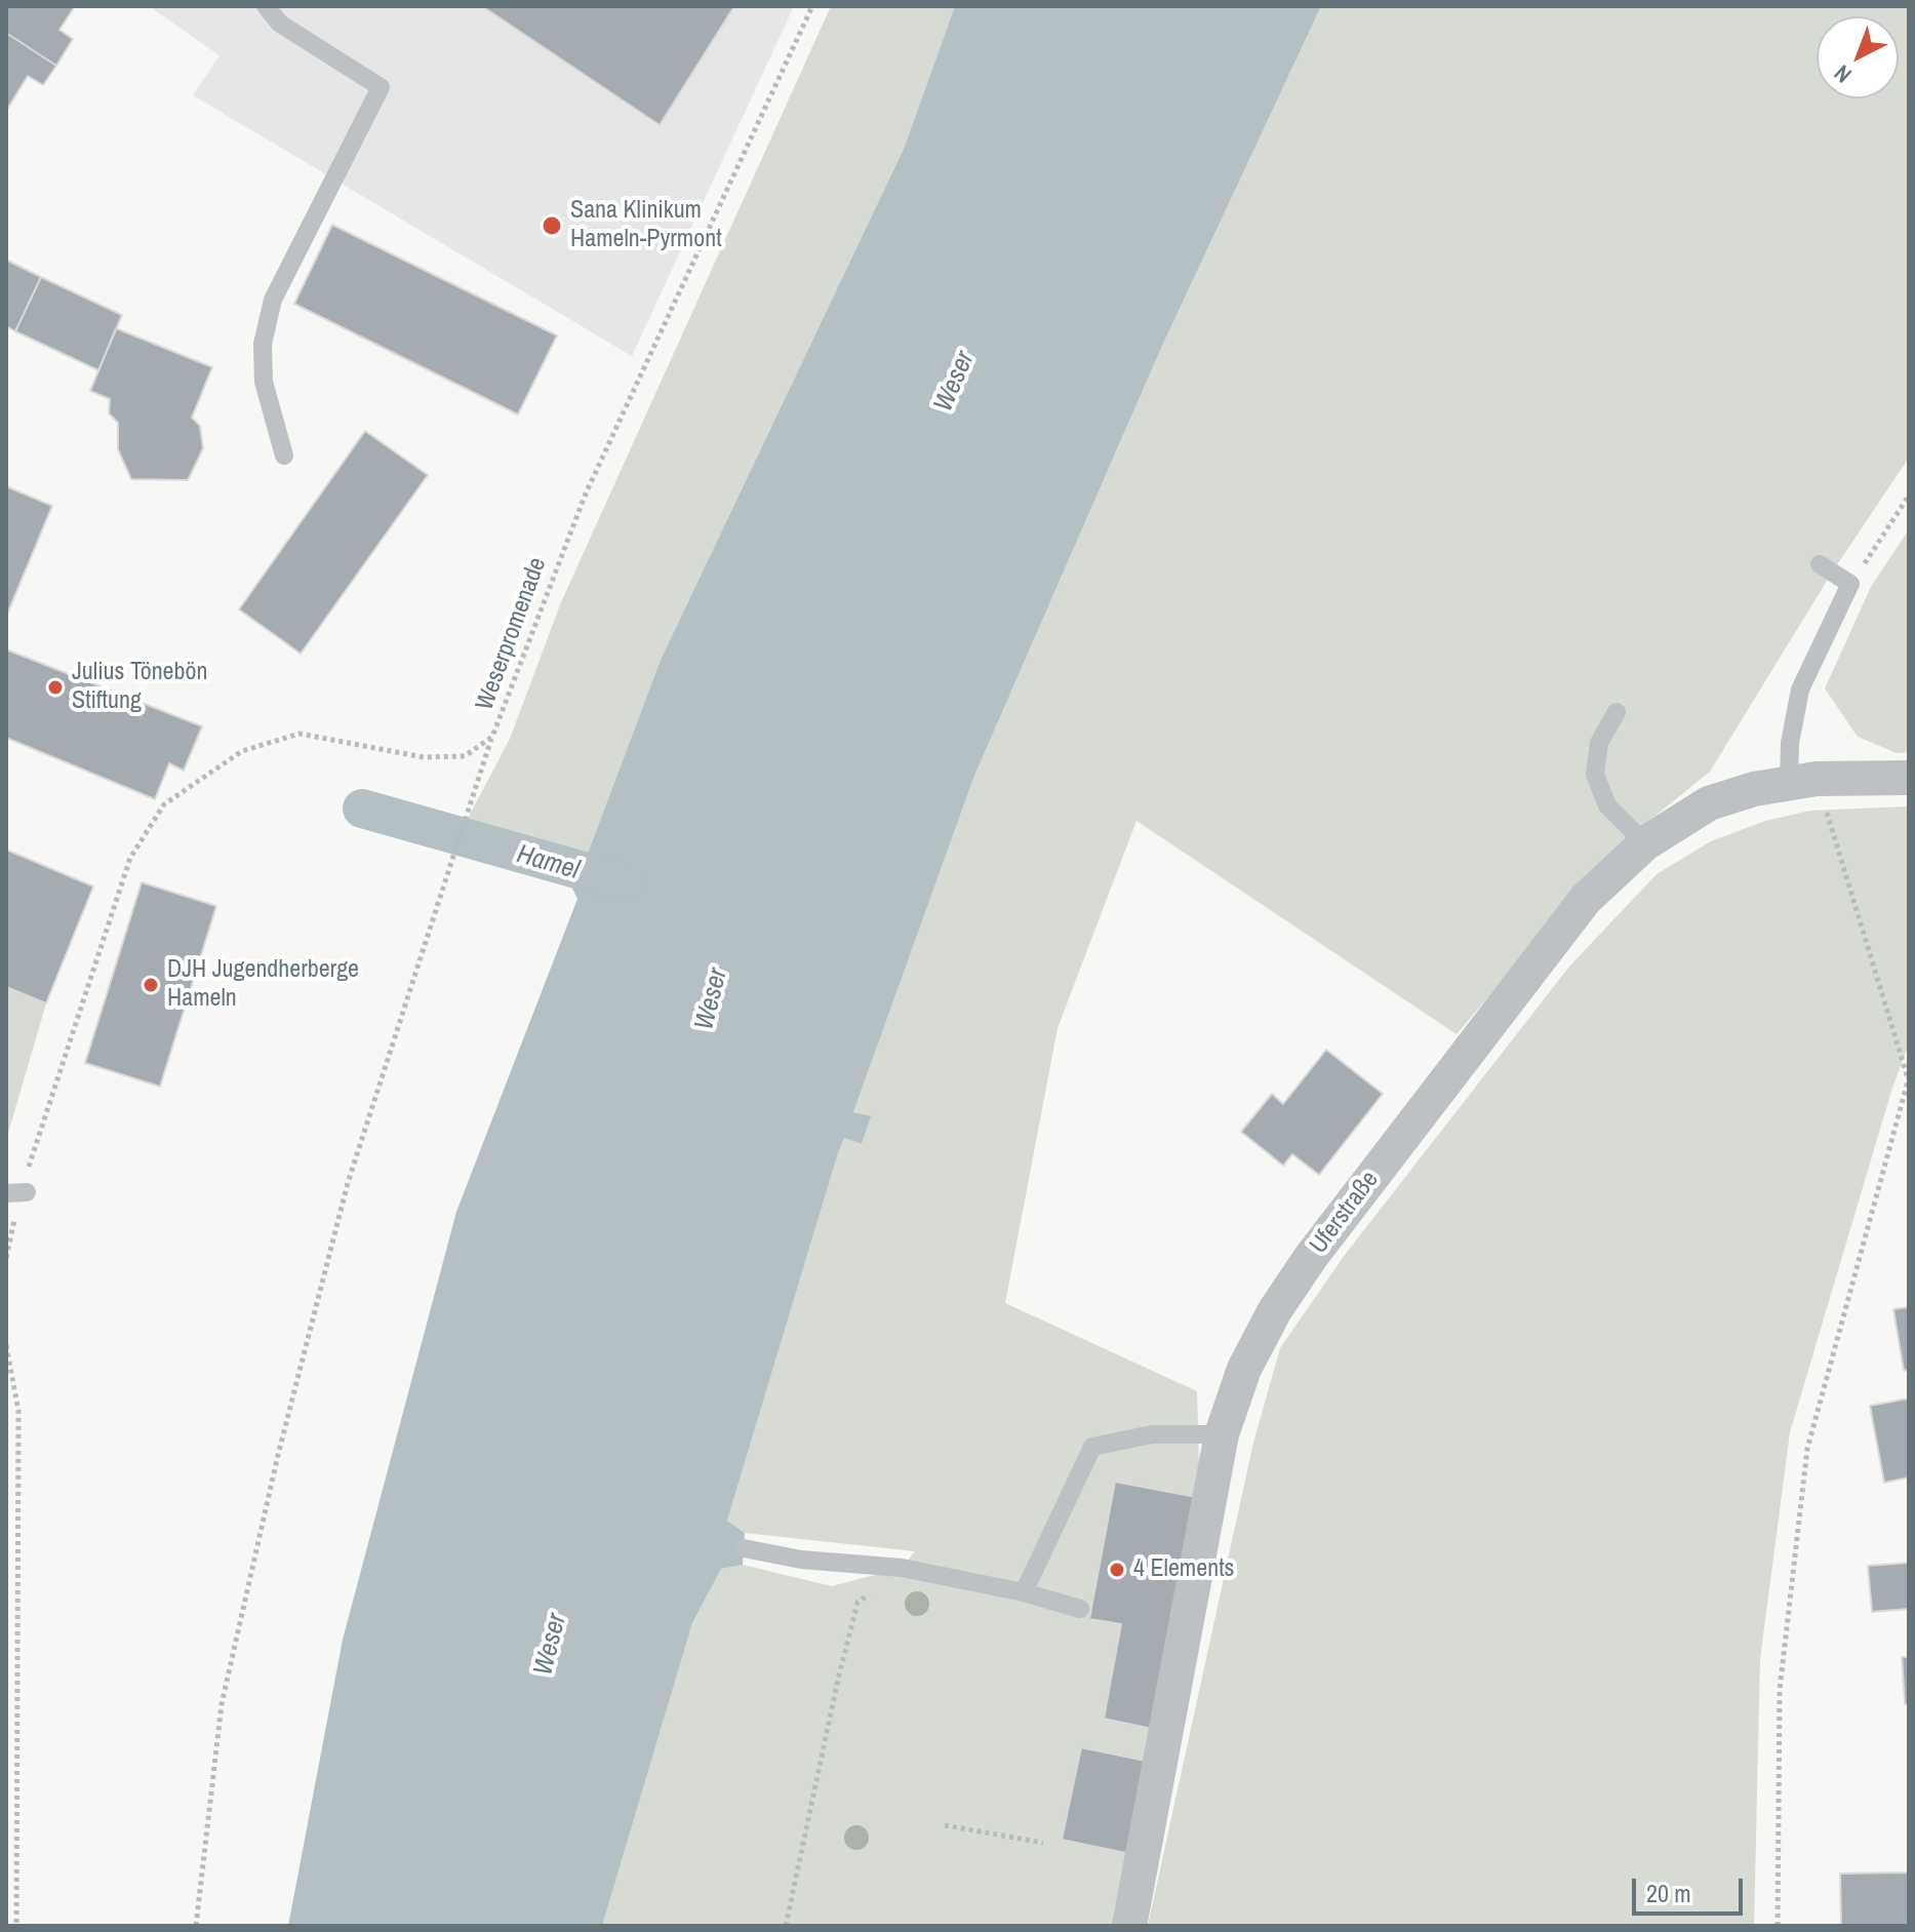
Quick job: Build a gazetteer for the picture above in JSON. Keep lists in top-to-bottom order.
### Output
{
  "streets": {
    "street": ["Uferstraße"],
    "path": ["Weserpromenade"]
  },
  "water": ["Weser", "Hamel"],
  "places": [
    "Sana Klinikum Hameln-Pyrmont",
    "Julius Tönebön Stiftung",
    "DJH Jugendherberge Hameln",
    "4 Elements"
  ],
  "scale_bar": "20 m",
  "north": "bottom left"
}
